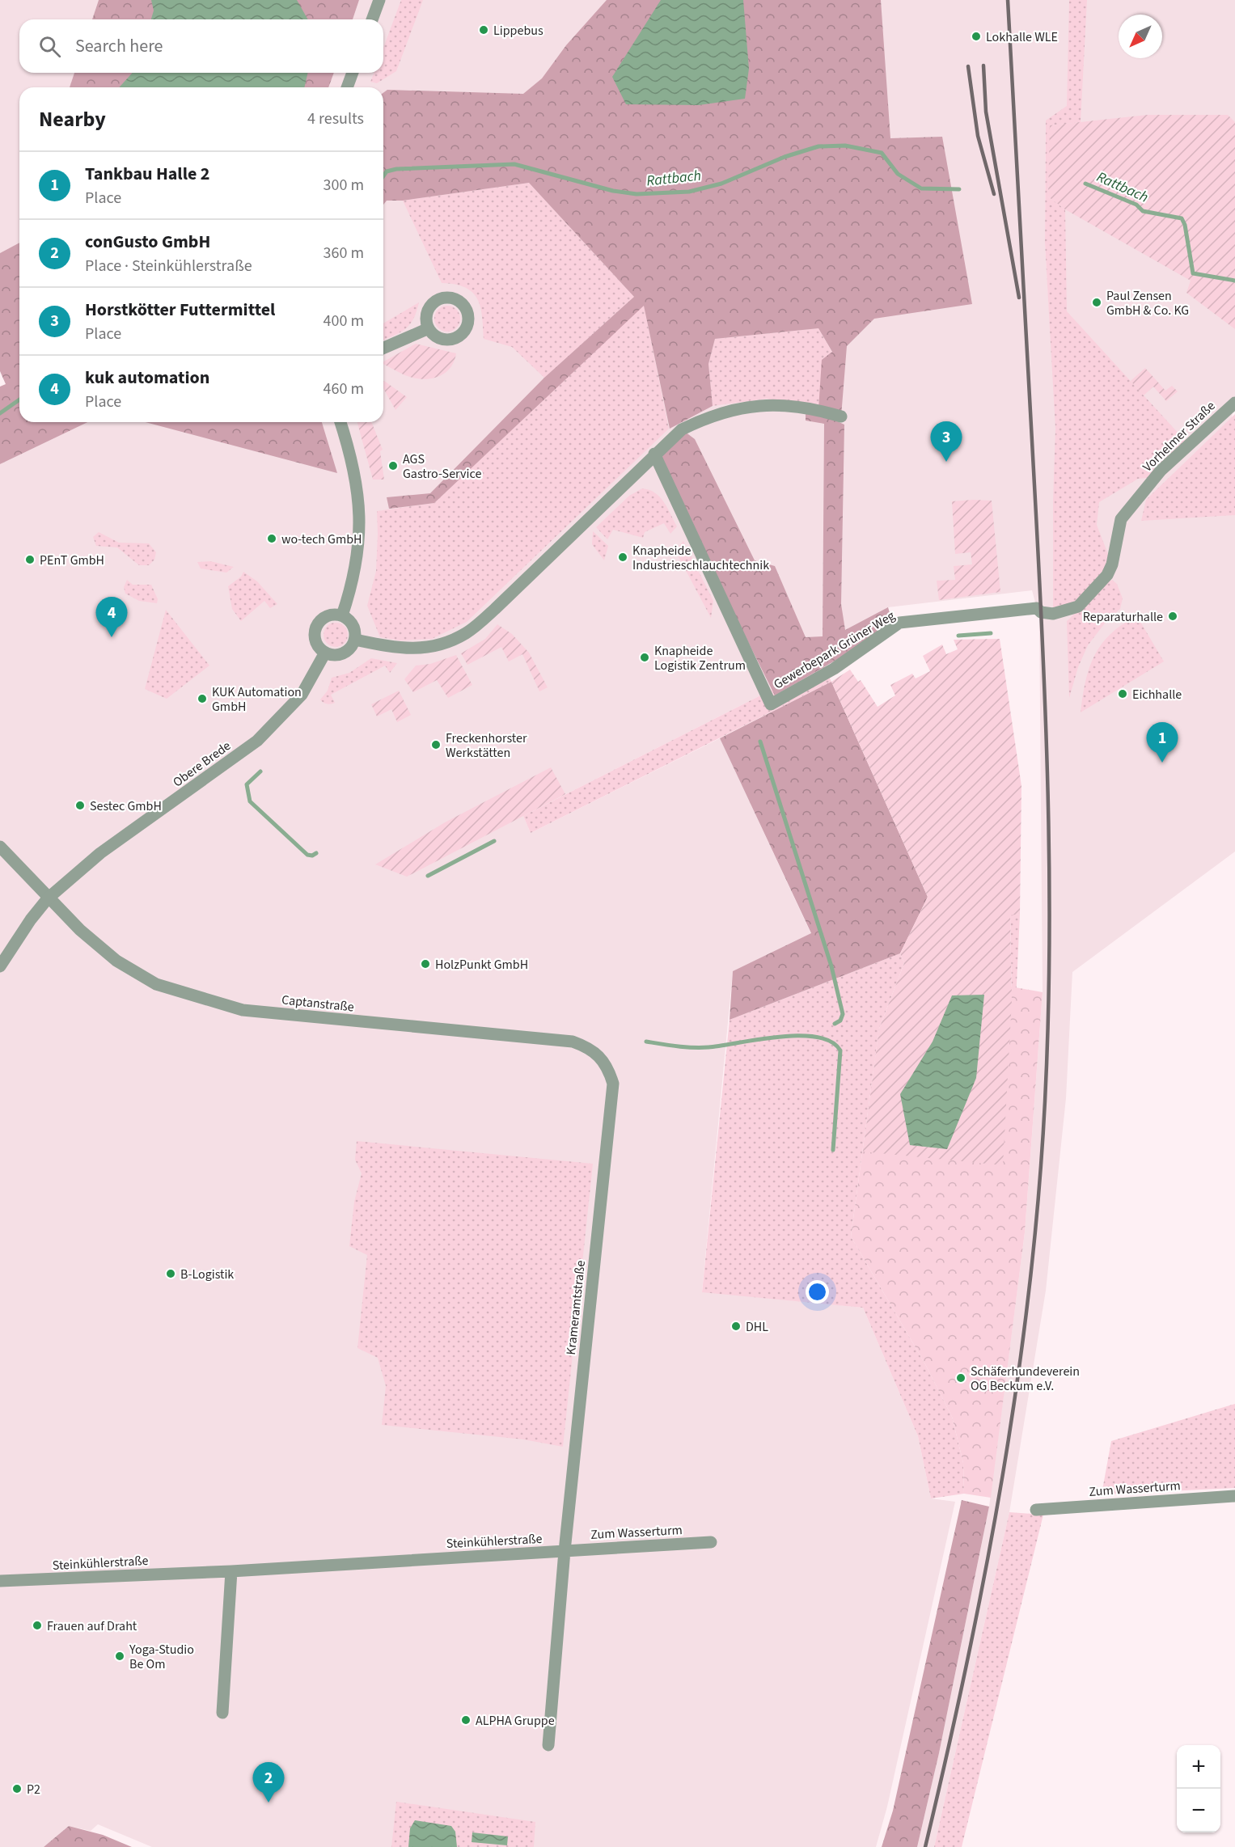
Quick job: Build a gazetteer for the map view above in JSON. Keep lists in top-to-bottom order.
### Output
{
  "streets": {
    "street": [
      "Vorhelmer Straße",
      "Gewerbepark Grüner Weg",
      "Obere Brede",
      "Captanstraße",
      "Krameramtstraße",
      "Zum Wasserturm",
      "Steinkühlerstraße"
    ]
  },
  "crossings": [
    ["Vorhelmer Straße", "Gewerbepark Grüner Weg"],
    ["Obere Brede", "Captanstraße"],
    ["Captanstraße", "Krameramtstraße"],
    ["Krameramtstraße", "Zum Wasserturm"],
    ["Krameramtstraße", "Steinkühlerstraße"],
    ["Zum Wasserturm", "Steinkühlerstraße"]
  ],
  "water": ["Rattbach"],
  "places": [
    "Lippebus",
    "Lokhalle WLE",
    "Paul Zensen GmbH & Co. KG",
    "AGS Gastro-Service",
    "wo-tech GmbH",
    "Knapheide Industrieschlauchtechnik",
    "PEnT GmbH",
    "Reparaturhalle",
    "Knapheide Logistik Zentrum",
    "Eichhalle",
    "KUK Automation GmbH",
    "Freckenhorster Werkstätten",
    "Sestec GmbH",
    "HolzPunkt GmbH",
    "B-Logistik",
    "DHL",
    "Schäferhundeverein OG Beckum e.V.",
    "Frauen auf Draht",
    "Yoga-Studio Be Om",
    "ALPHA Gruppe",
    "P2"
  ],
  "north": "bottom left",
  "page": {
    "search": "Search here",
    "heading": ["Nearby", "4 results"],
    "list": [
      {
        "mark": "1",
        "name": "Tankbau Halle 2",
        "note": "Place",
        "value": "300 m"
      },
      {
        "mark": "2",
        "name": "conGusto GmbH",
        "note": "Place · Steinkühlerstraße",
        "value": "360 m"
      },
      {
        "mark": "3",
        "name": "Horstkötter Futtermittel",
        "note": "Place",
        "value": "400 m"
      },
      {
        "mark": "4",
        "name": "kuk automation",
        "note": "Place",
        "value": "460 m"
      }
    ],
    "pins": [
      "3",
      "4",
      "1",
      "2"
    ],
    "map_buttons": ["+", "−"]
  }
}
